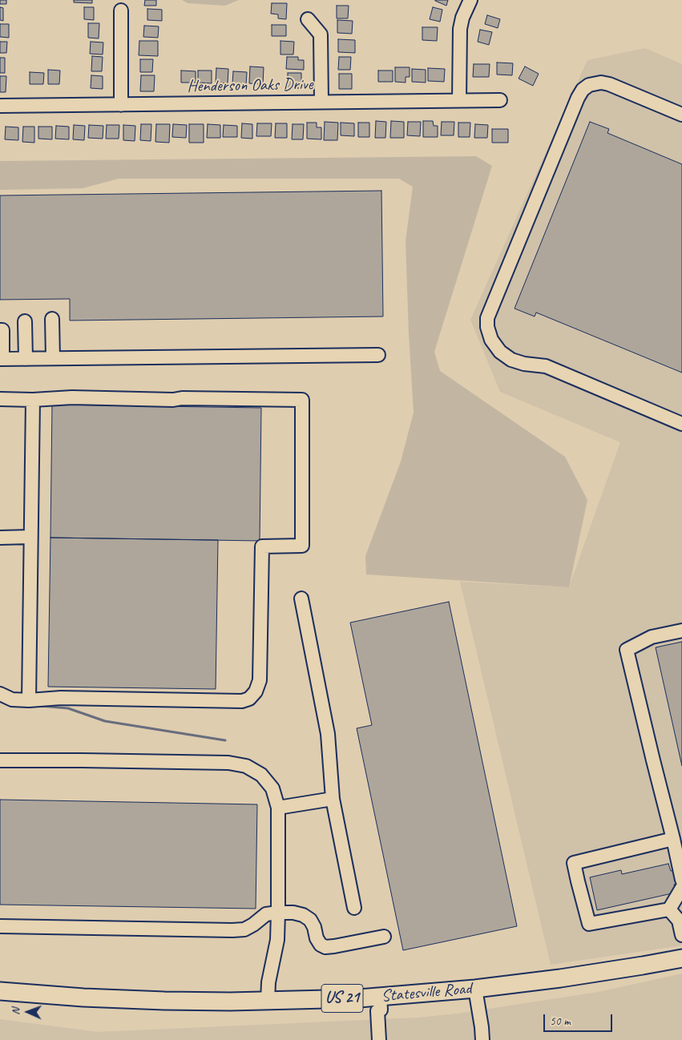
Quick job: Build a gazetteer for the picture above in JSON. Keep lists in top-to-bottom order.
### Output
{
  "streets": {
    "main road": ["Statesville Road", "US 21"],
    "street": ["Henderson Oaks Drive"]
  },
  "scale_bar": "50 m",
  "north": "left"
}
